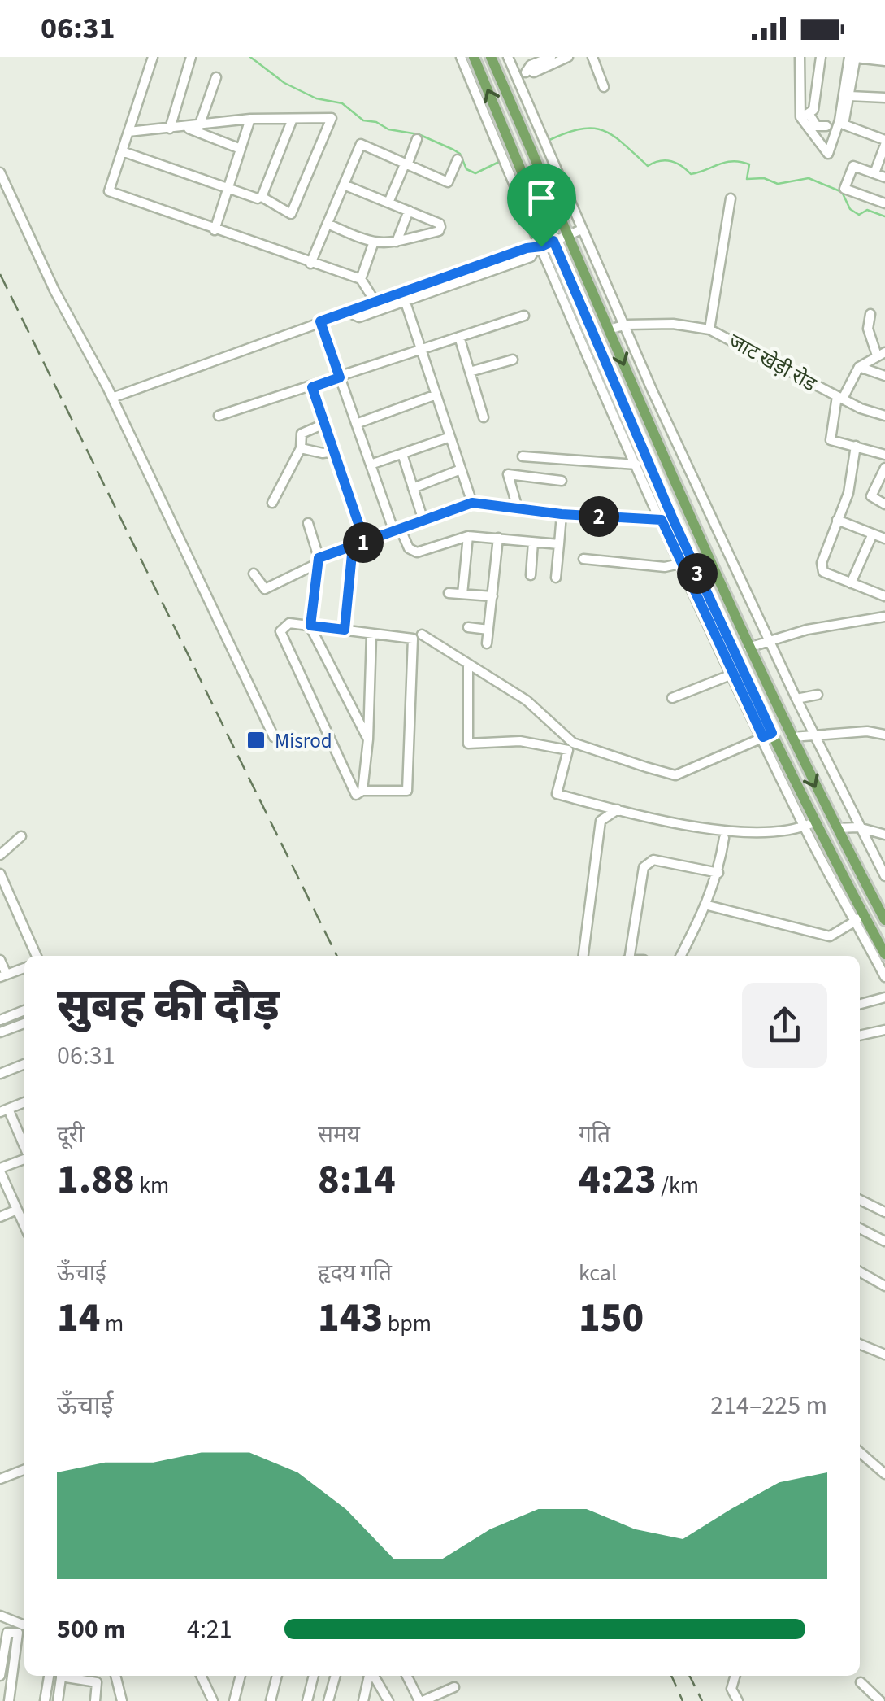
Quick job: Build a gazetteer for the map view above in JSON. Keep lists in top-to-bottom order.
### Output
{
  "streets": {
    "street": ["जाट खेड़ी रोड"]
  },
  "places": {
    "transit": ["Misrod"]
  },
  "page": {
    "status": "06:31",
    "pins": ["2", "1", "3"],
    "heading": ["सुबह की दौड़", "06:31"],
    "stats": [
      ["दूरी", "1.88 km"],
      ["समय", "8:14"],
      ["गति", "4:23 /km"],
      ["ऊँचाई", "14 m"],
      ["हृदय गति", "143 bpm"],
      ["kcal", "150"]
    ],
    "chart": ["ऊँचाई", "214–225 m"],
    "list": [
      {
        "name": "500 m",
        "note": "4:21"
      }
    ]
  }
}
